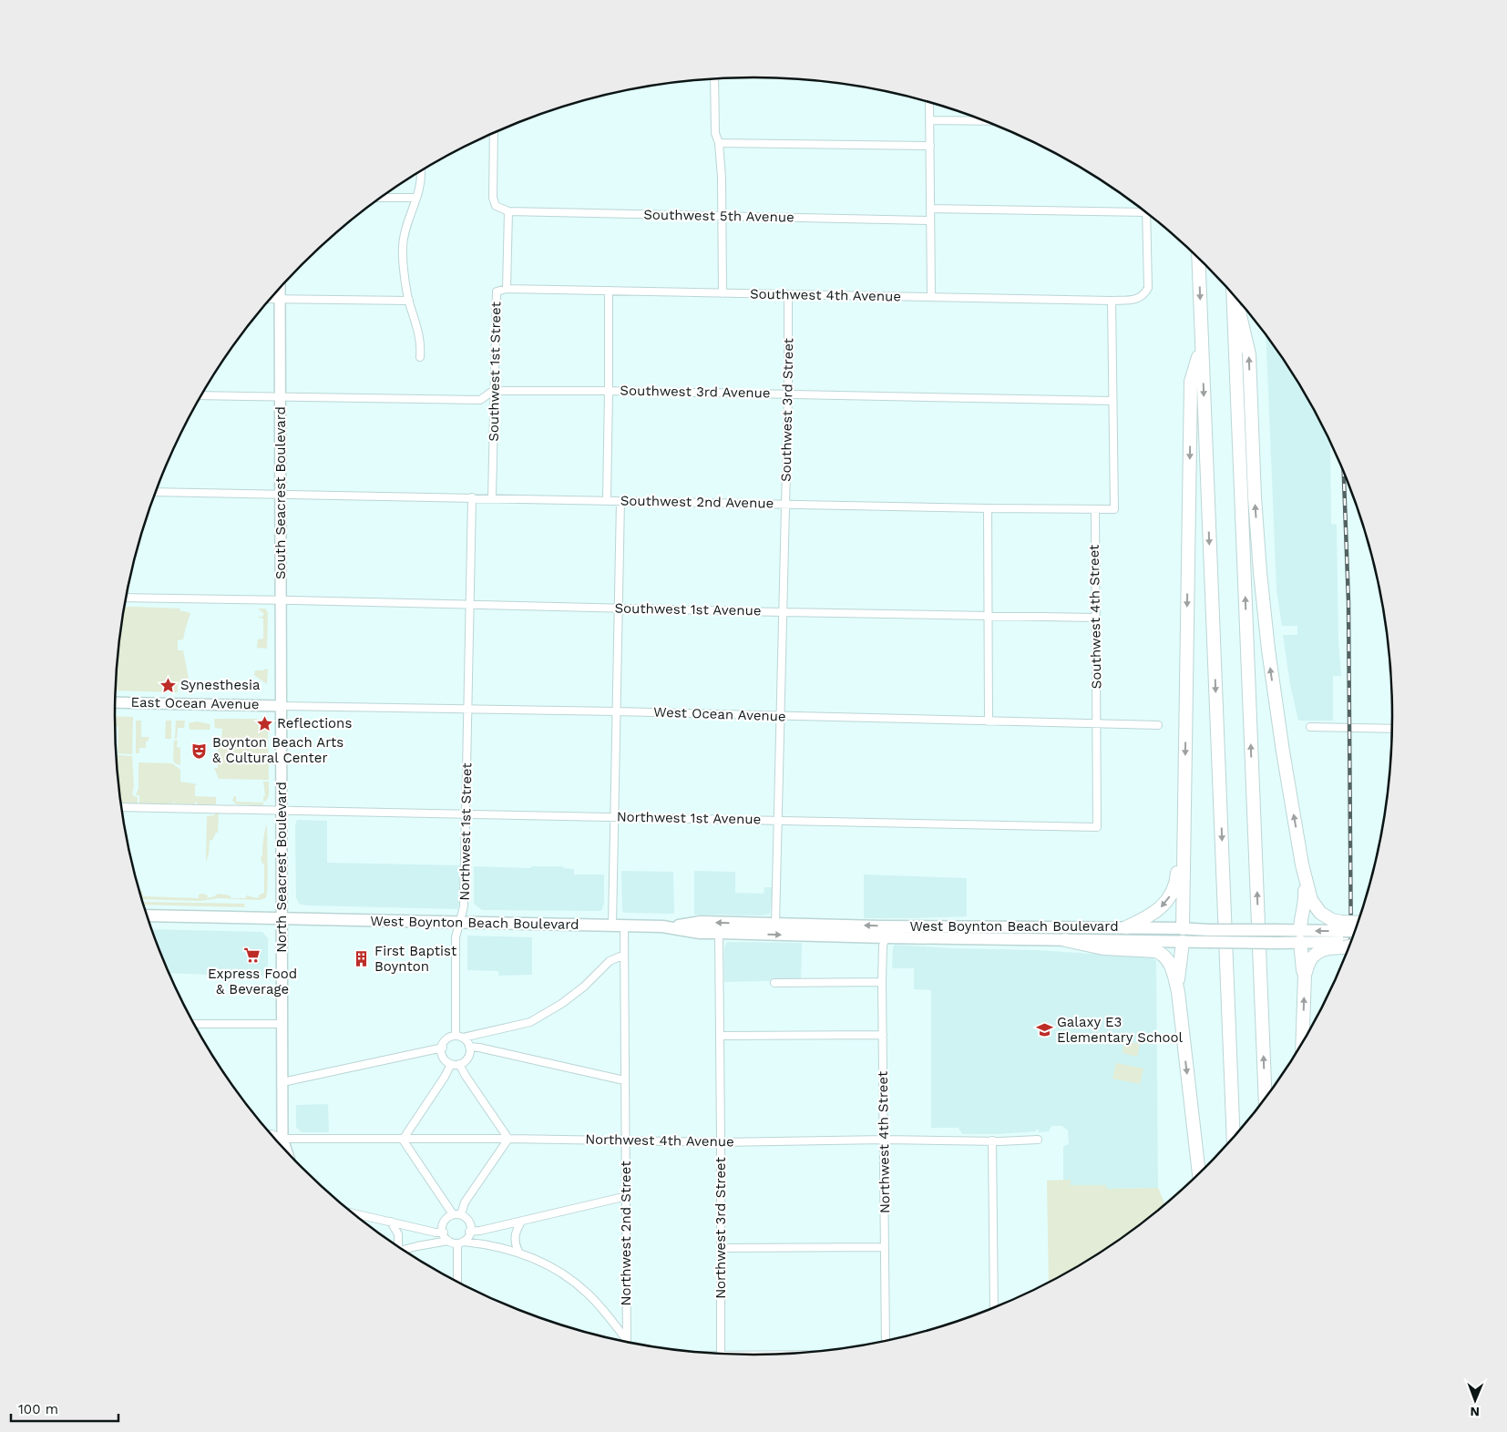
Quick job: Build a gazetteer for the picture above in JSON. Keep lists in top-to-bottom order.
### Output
{
  "streets": {
    "main road": ["West Boynton Beach Boulevard"],
    "street": [
      "Southwest 5th Avenue",
      "Southwest 4th Avenue",
      "Southwest 1st Street",
      "Southwest 3rd Avenue",
      "Southwest 3rd Street",
      "South Seacrest Boulevard",
      "Southwest 2nd Avenue",
      "Southwest 1st Avenue",
      "Southwest 4th Street",
      "East Ocean Avenue",
      "West Ocean Avenue",
      "Northwest 1st Avenue",
      "Northwest 1st Street",
      "North Seacrest Boulevard",
      "Northwest 4th Avenue",
      "Northwest 4th Street",
      "Northwest 3rd Street",
      "Northwest 2nd Street"
    ]
  },
  "crossings": [
    ["Southwest 5th Avenue", "Southwest 1st Street"],
    ["Southwest 4th Avenue", "Southwest 1st Street"],
    ["Southwest 4th Avenue", "Southwest 3rd Street"],
    ["Southwest 1st Street", "Southwest 3rd Avenue"],
    ["Southwest 1st Street", "Southwest 2nd Avenue"],
    ["Southwest 3rd Avenue", "Southwest 3rd Street"],
    ["Southwest 3rd Avenue", "South Seacrest Boulevard"],
    ["Southwest 3rd Avenue", "Southwest 2nd Avenue"],
    ["Southwest 3rd Street", "Southwest 2nd Avenue"],
    ["Southwest 3rd Street", "Southwest 1st Avenue"],
    ["Southwest 3rd Street", "West Ocean Avenue"],
    ["South Seacrest Boulevard", "Southwest 2nd Avenue"],
    ["South Seacrest Boulevard", "Southwest 1st Avenue"],
    ["South Seacrest Boulevard", "East Ocean Avenue"],
    ["South Seacrest Boulevard", "West Ocean Avenue"],
    ["South Seacrest Boulevard", "North Seacrest Boulevard"],
    ["Southwest 2nd Avenue", "Southwest 4th Street"],
    ["Southwest 1st Avenue", "Southwest 4th Street"],
    ["Southwest 4th Street", "West Ocean Avenue"],
    ["Southwest 4th Street", "Northwest 1st Avenue"],
    ["East Ocean Avenue", "West Ocean Avenue"],
    ["East Ocean Avenue", "North Seacrest Boulevard"],
    ["West Ocean Avenue", "Northwest 1st Avenue"],
    ["West Ocean Avenue", "Northwest 1st Street"],
    ["West Ocean Avenue", "North Seacrest Boulevard"],
    ["Northwest 1st Avenue", "Northwest 1st Street"],
    ["Northwest 1st Avenue", "North Seacrest Boulevard"],
    ["Northwest 1st Street", "West Boynton Beach Boulevard"],
    ["North Seacrest Boulevard", "West Boynton Beach Boulevard"],
    ["North Seacrest Boulevard", "Northwest 4th Avenue"],
    ["West Boynton Beach Boulevard", "Northwest 4th Street"],
    ["West Boynton Beach Boulevard", "Northwest 3rd Street"],
    ["West Boynton Beach Boulevard", "Northwest 2nd Street"],
    ["Northwest 4th Avenue", "Northwest 4th Street"],
    ["Northwest 4th Avenue", "Northwest 3rd Street"],
    ["Northwest 4th Avenue", "Northwest 2nd Street"]
  ],
  "places": {
    "place": ["Synesthesia", "Reflections"],
    "theatre": ["Boynton Beach Arts & Cultural Center"],
    "supermarket": ["Express Food & Beverage"],
    "building": ["First Baptist Boynton"],
    "school or university": ["Galaxy E3 Elementary School"]
  },
  "scale_bar": "100 m",
  "north": "bottom"
}
